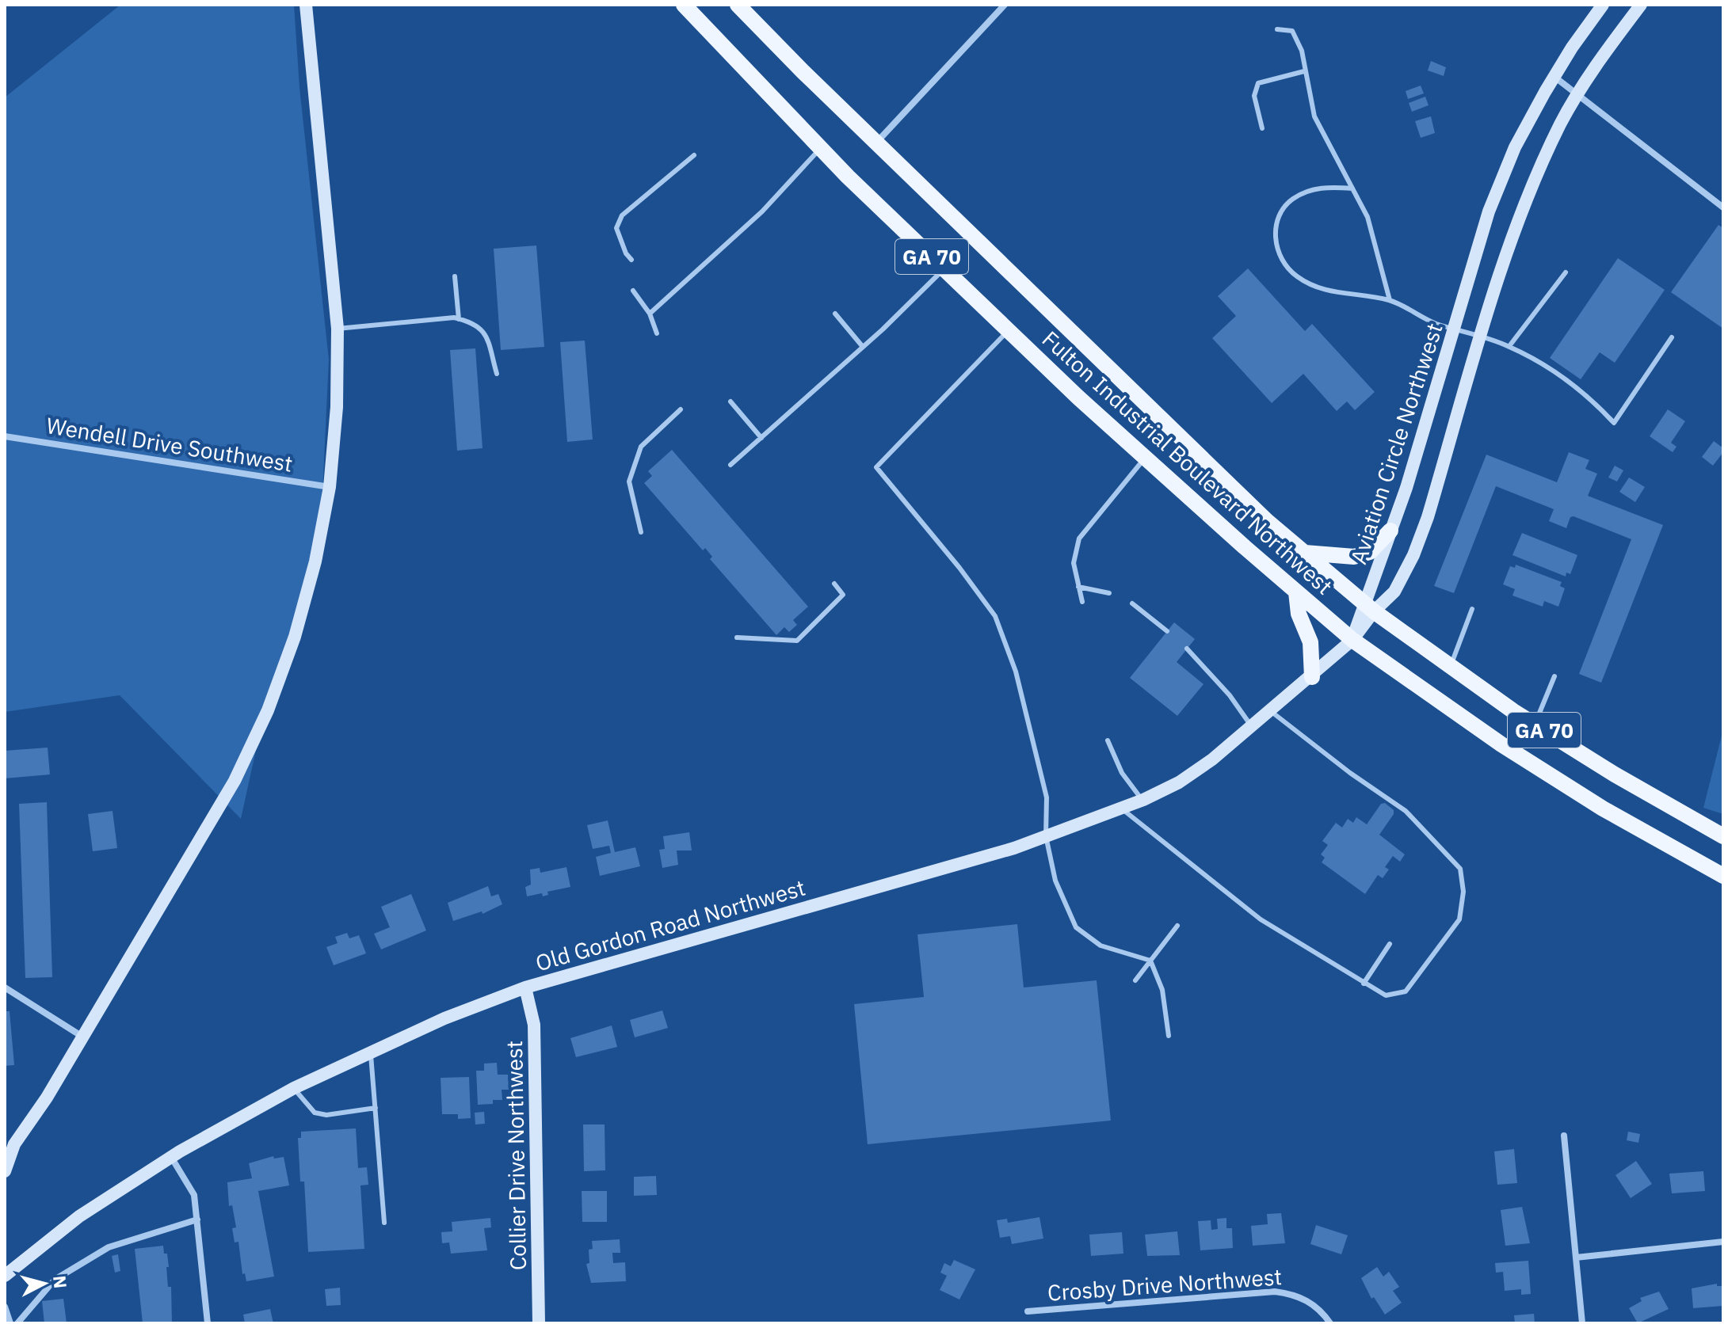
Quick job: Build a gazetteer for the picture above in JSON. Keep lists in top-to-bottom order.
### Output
{
  "streets": {
    "main road": [
      "GA 70",
      "Aviation Circle Northwest",
      "Fulton Industrial Boulevard Northwest",
      "Old Gordon Road Northwest",
      "Collier Drive Northwest"
    ],
    "street": ["Wendell Drive Southwest", "Crosby Drive Northwest"]
  },
  "crossings": [
    ["Aviation Circle Northwest", "Fulton Industrial Boulevard Northwest"],
    ["Aviation Circle Northwest", "Old Gordon Road Northwest"],
    ["Fulton Industrial Boulevard Northwest", "Old Gordon Road Northwest"],
    ["Old Gordon Road Northwest", "Collier Drive Northwest"]
  ],
  "north": "right"
}
